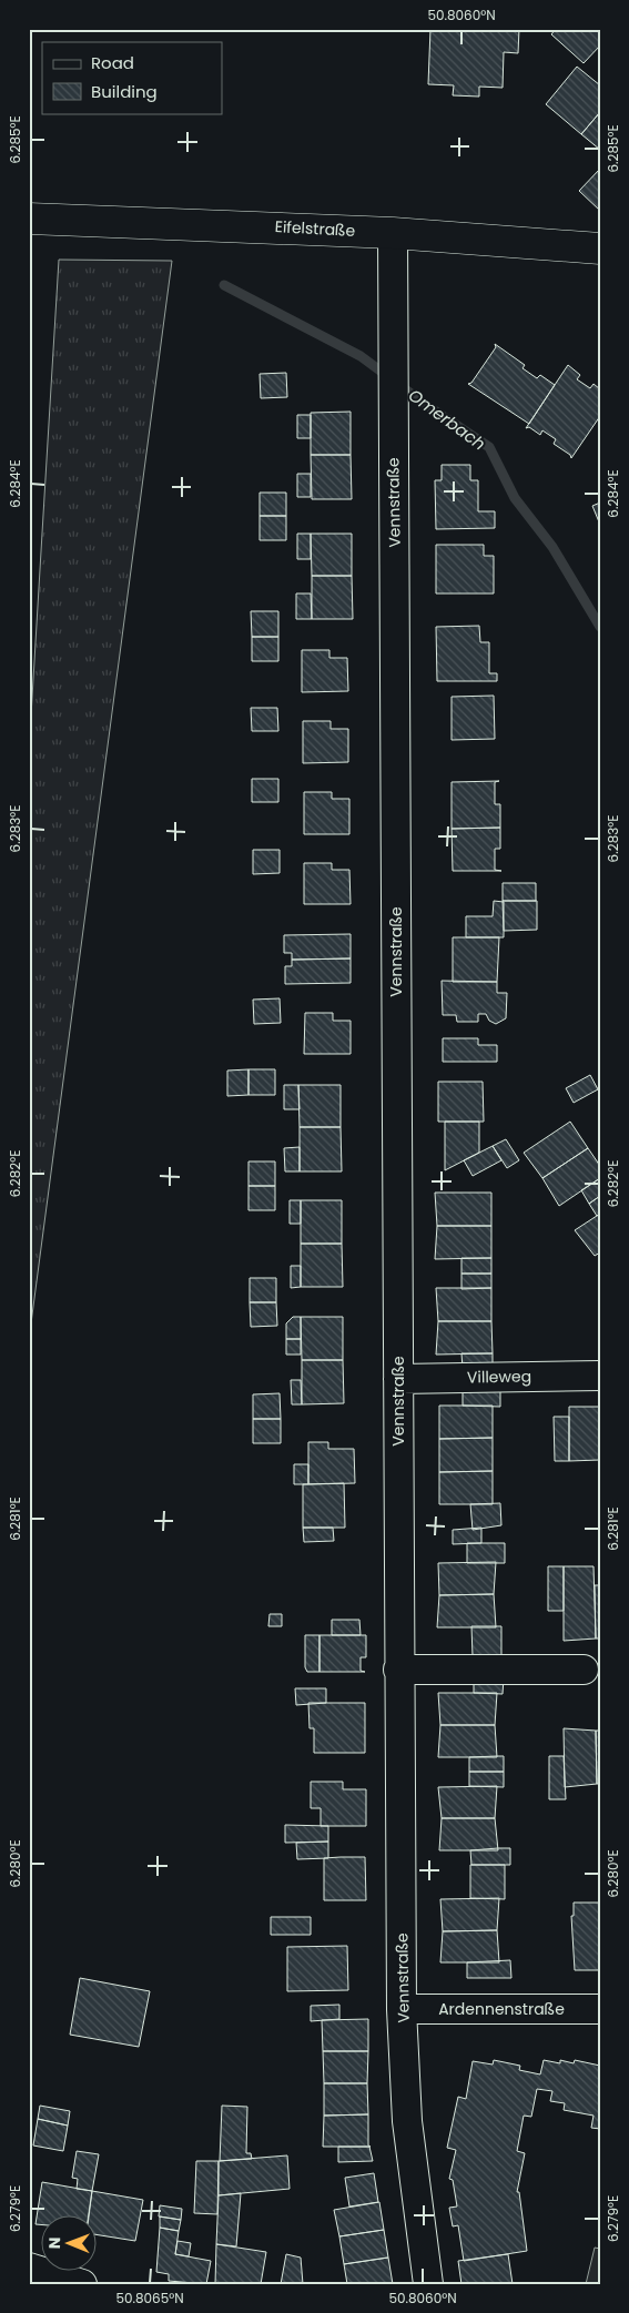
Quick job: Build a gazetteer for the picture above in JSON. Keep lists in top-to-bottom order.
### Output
{
  "streets": {
    "main road": ["Eifelstraße"],
    "street": ["Vennstraße", "Villeweg", "Ardennenstraße"]
  },
  "crossings": [
    ["Eifelstraße", "Vennstraße"],
    ["Vennstraße", "Villeweg"],
    ["Vennstraße", "Ardennenstraße"]
  ],
  "water": ["Omerbach"],
  "legend": ["Road", "Building"],
  "north": "left",
  "coordinates": [
    "50.8060°N",
    "6.285°E",
    "6.284°E",
    "6.283°E",
    "6.282°E",
    "6.281°E",
    "6.280°E",
    "6.279°E",
    "50.8065°N"
  ]
}
